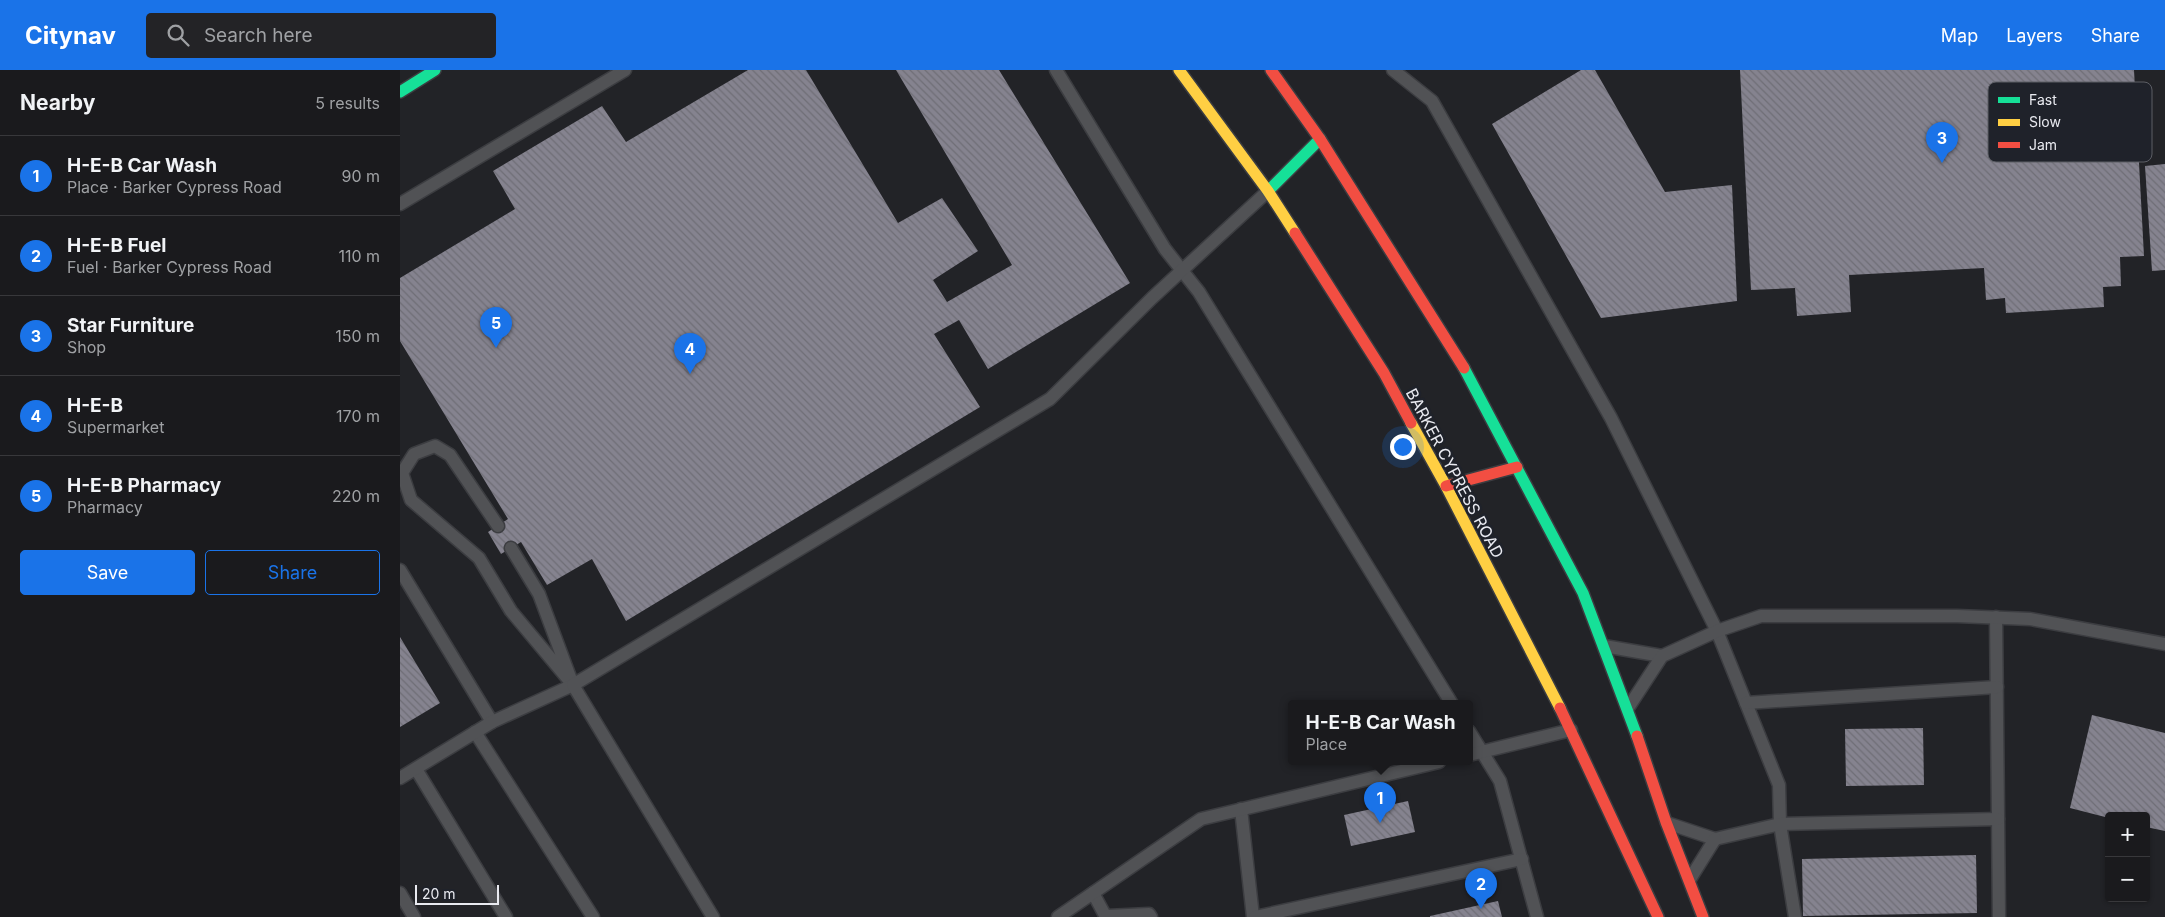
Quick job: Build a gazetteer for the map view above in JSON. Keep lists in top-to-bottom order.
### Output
{
  "streets": {
    "main road": ["BARKER CYPRESS ROAD"]
  },
  "legend": ["Fast", "Slow", "Jam"],
  "scale_bar": "20 m",
  "page": {
    "header": "Citynav",
    "search": "Search here",
    "nav": ["Map", "Layers", "Share"],
    "heading": ["Nearby", "5 results"],
    "pins": [
      "3",
      "5",
      "4",
      "1",
      "2"
    ],
    "list": [
      {
        "mark": "1",
        "name": "H-E-B Car Wash",
        "note": "Place · Barker Cypress Road",
        "value": "90 m"
      },
      {
        "mark": "2",
        "name": "H-E-B Fuel",
        "note": "Fuel · Barker Cypress Road",
        "value": "110 m"
      },
      {
        "mark": "3",
        "name": "Star Furniture",
        "note": "Shop",
        "value": "150 m"
      },
      {
        "mark": "4",
        "name": "H-E-B",
        "note": "Supermarket",
        "value": "170 m"
      },
      {
        "mark": "5",
        "name": "H-E-B Pharmacy",
        "note": "Pharmacy",
        "value": "220 m"
      }
    ],
    "buttons": ["Save", "Share"],
    "popup": ["H-E-B Car Wash", "Place"],
    "map_buttons": ["+", "−"],
    "scale": "20 m"
  }
}
